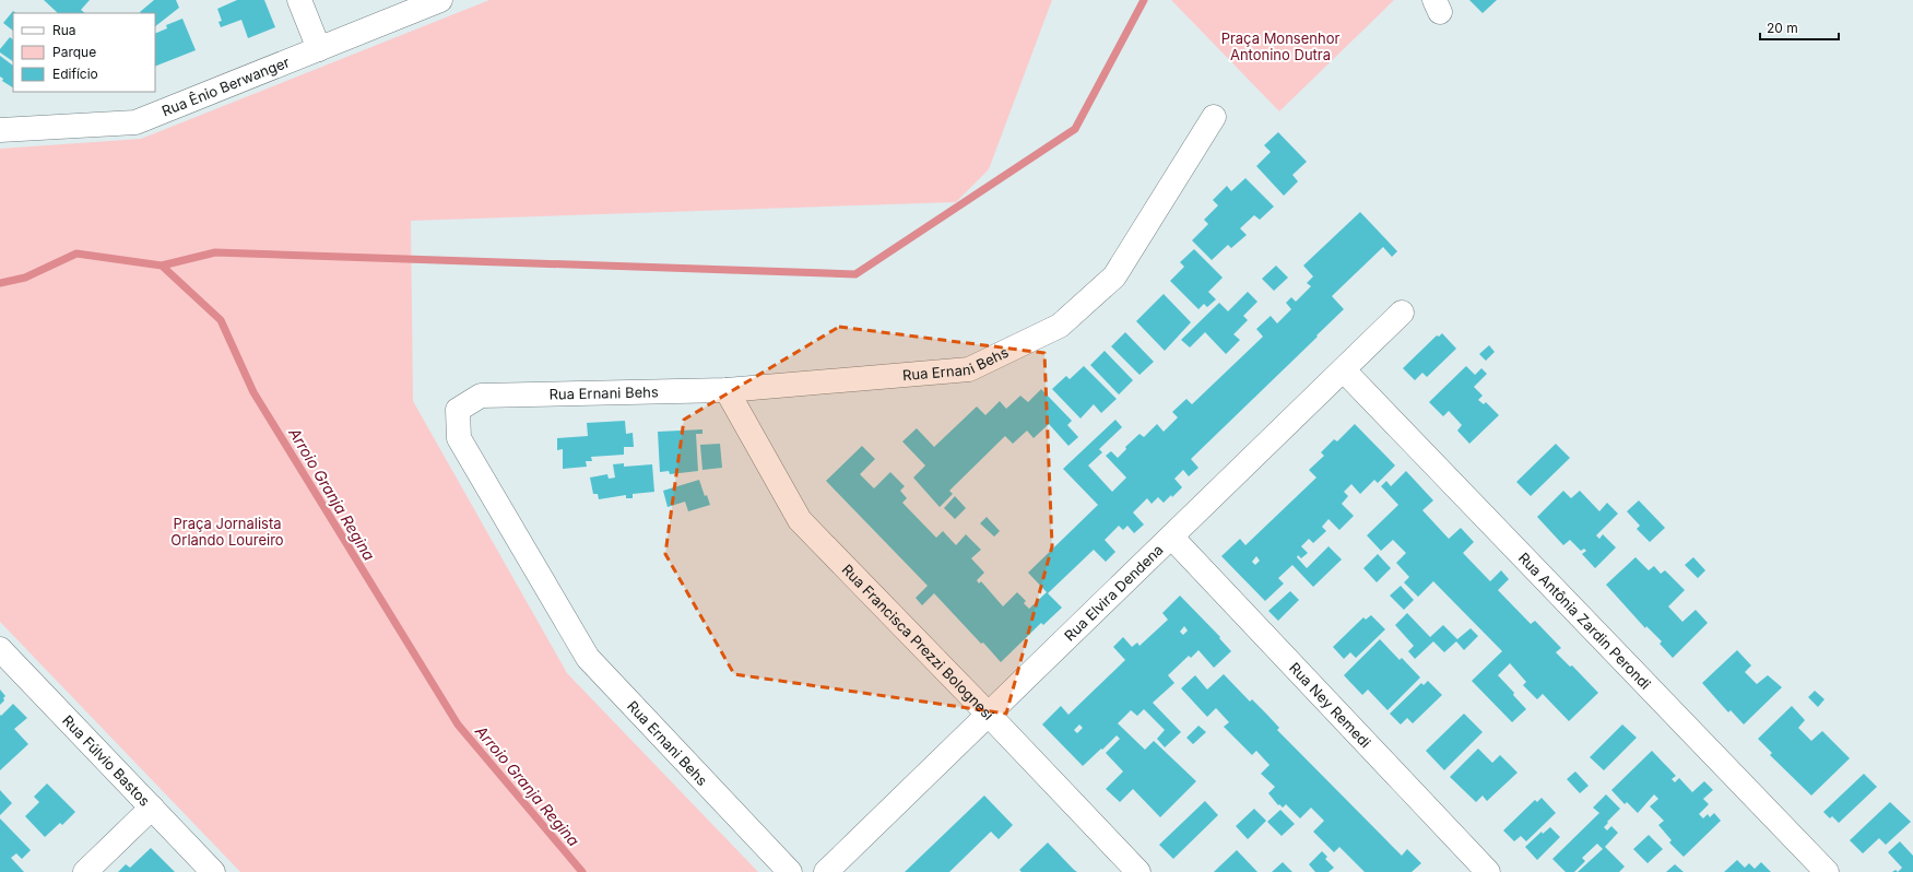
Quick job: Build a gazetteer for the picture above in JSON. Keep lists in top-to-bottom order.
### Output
{
  "streets": {
    "street": [
      "Rua Ênio Berwanger",
      "Rua Ernani Behs",
      "Rua Elvira Dendena",
      "Rua Antônia Zardin Perondi",
      "Rua Francisca Prezzi Bolognesi",
      "Rua Ney Remedi",
      "Rua Fúlvio Bastos"
    ]
  },
  "crossings": [
    ["Rua Ernani Behs", "Rua Francisca Prezzi Bolognesi"],
    ["Rua Elvira Dendena", "Rua Antônia Zardin Perondi"],
    ["Rua Elvira Dendena", "Rua Francisca Prezzi Bolognesi"],
    ["Rua Elvira Dendena", "Rua Ney Remedi"]
  ],
  "water": ["Arroio Granja Regina"],
  "parks": ["Praça Monsenhor Antonino Dutra", "Praça Jornalista Orlando Loureiro"],
  "legend": ["Rua", "Parque", "Edifício"],
  "scale_bar": "20 m"
}
